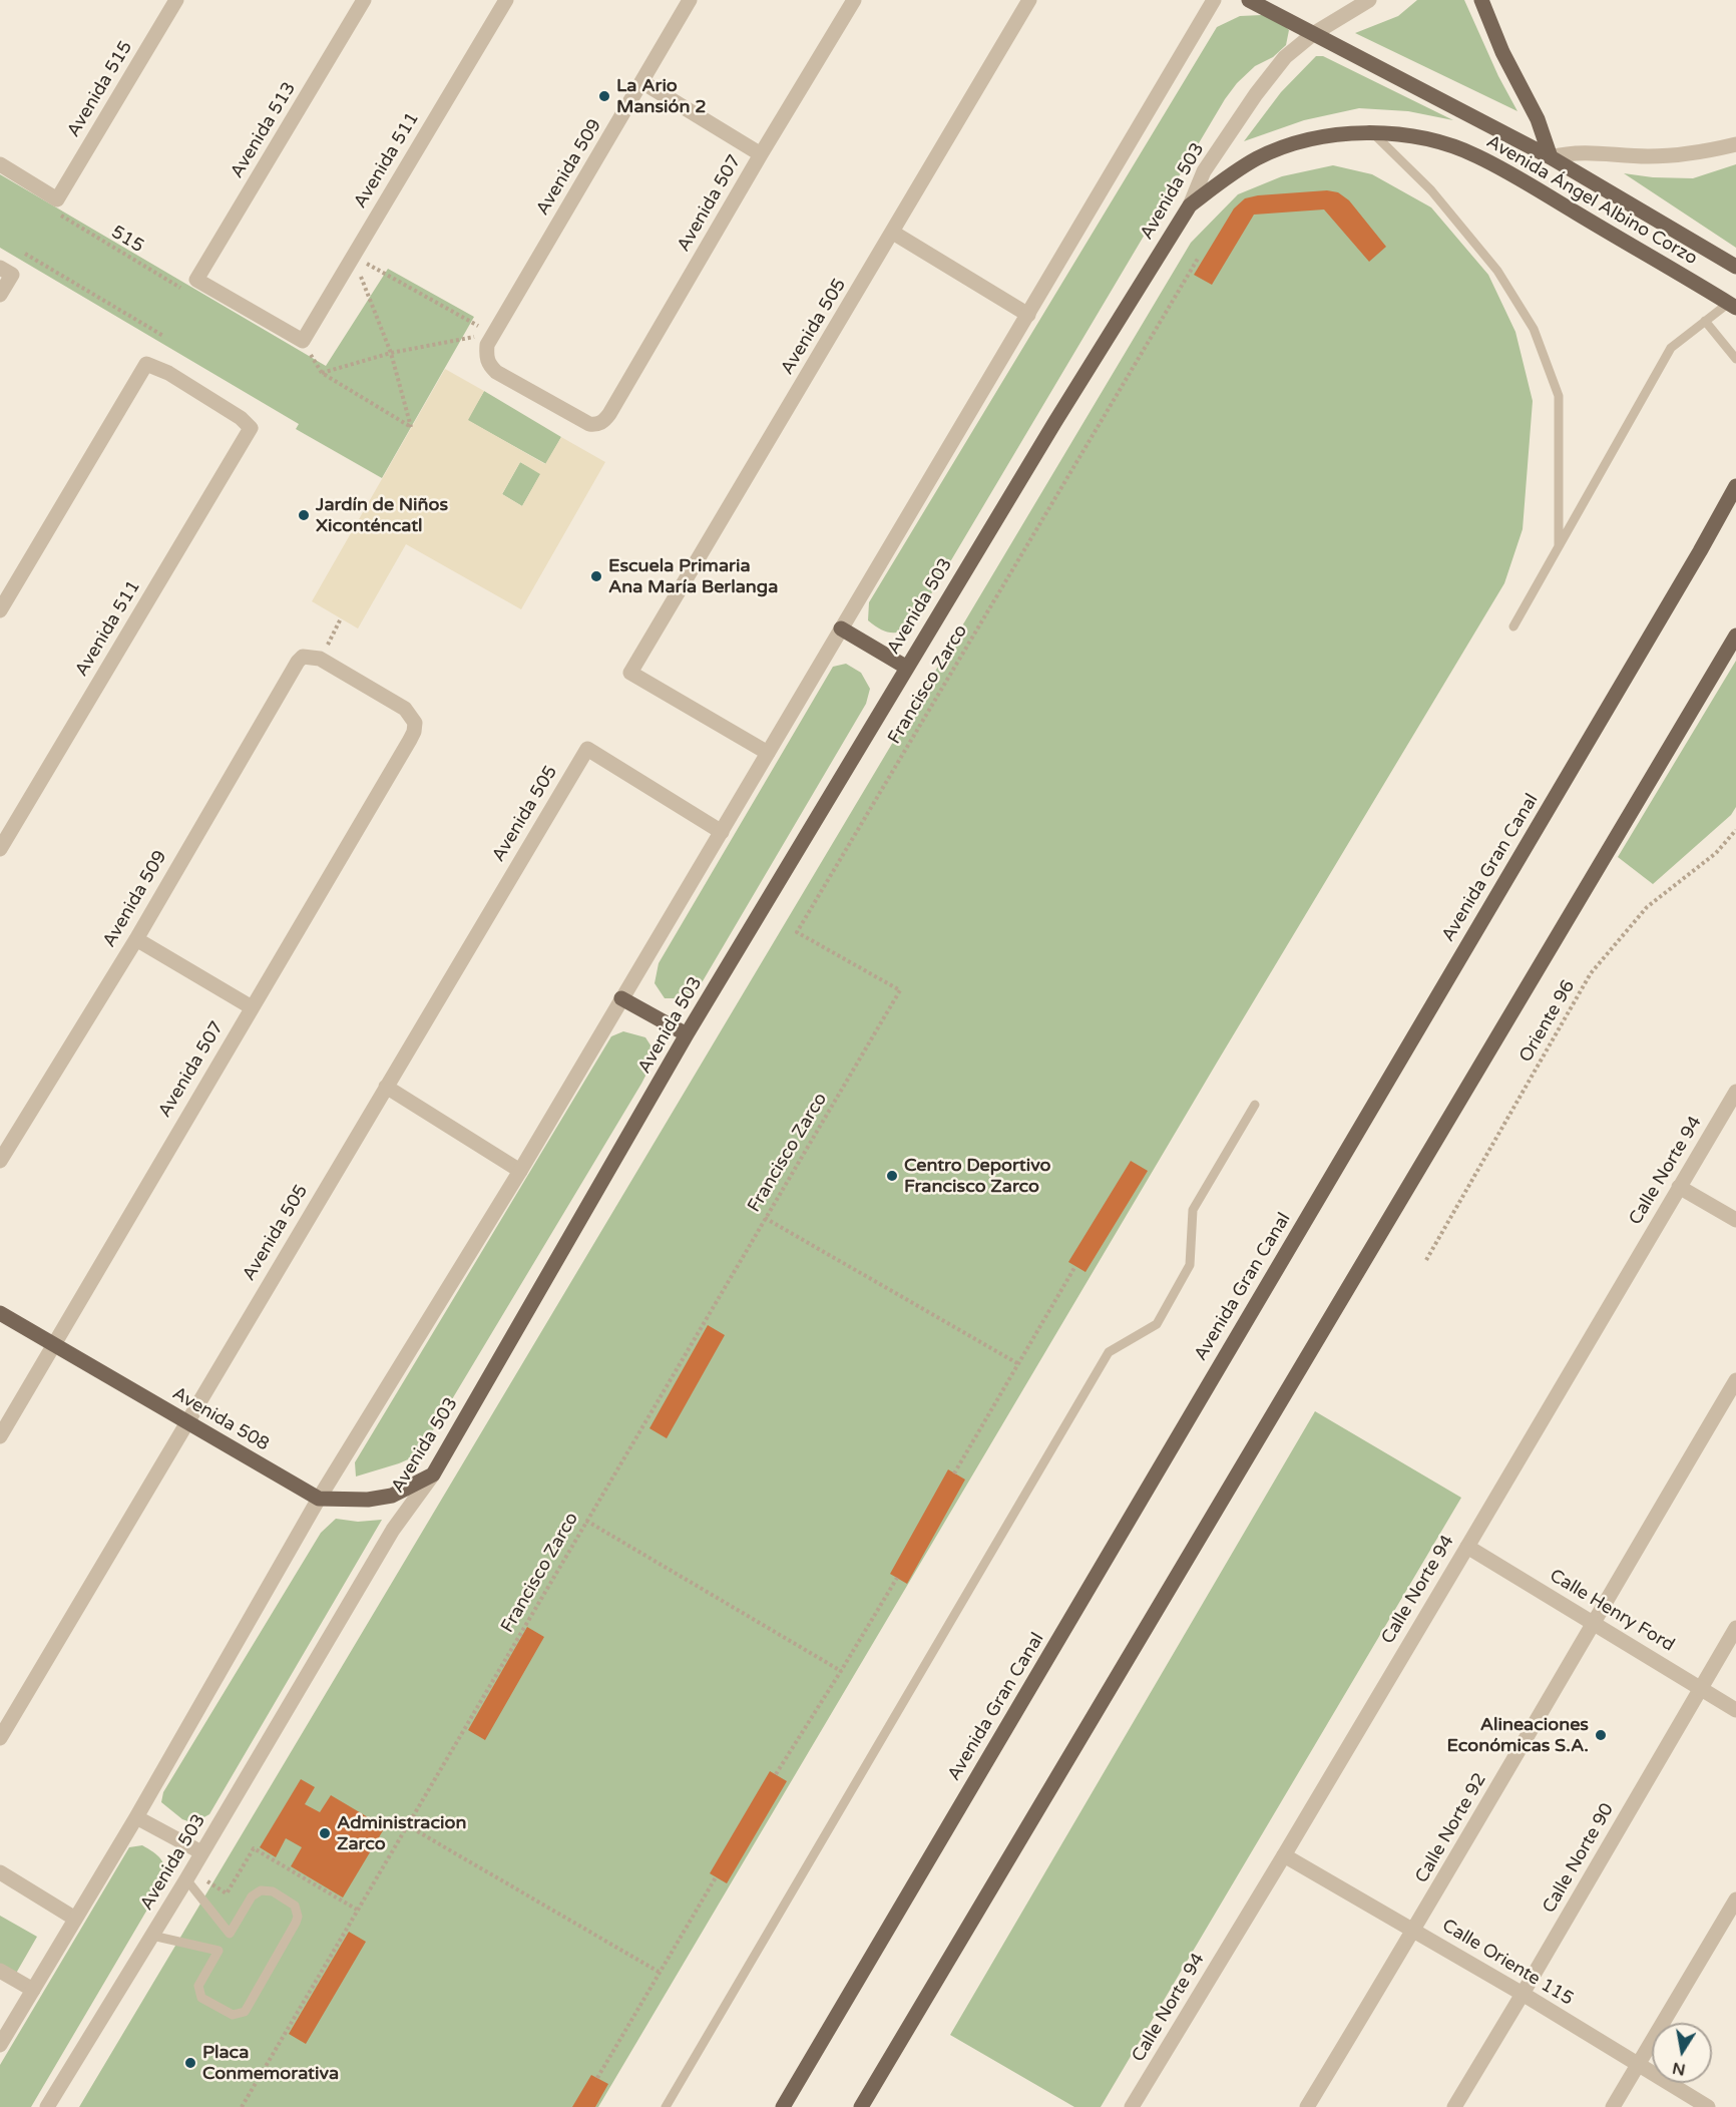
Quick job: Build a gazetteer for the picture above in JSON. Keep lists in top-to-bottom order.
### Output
{
  "streets": {
    "main road": [
      "Avenida 503",
      "Avenida Ángel Albino Corzo",
      "Avenida Gran Canal",
      "Avenida 508"
    ],
    "street": [
      "Avenida 515",
      "Avenida 513",
      "Avenida 511",
      "Avenida 509",
      "Avenida 507",
      "Avenida 505",
      "Calle Norte 94",
      "Calle Henry Ford",
      "Calle Norte 92",
      "Calle Norte 90",
      "Calle Oriente 115"
    ],
    "path": ["515", "Francisco Zarco", "Oriente 96"]
  },
  "crossings": [
    ["Avenida 513", "Avenida 511"],
    ["Avenida 513", "515"],
    ["Avenida 511", "515"],
    ["Avenida 509", "Avenida 507"],
    ["Avenida 503", "Avenida Ángel Albino Corzo"],
    ["Avenida 503", "Avenida 508"],
    ["Avenida 507", "Avenida 508"],
    ["Avenida 505", "Avenida 508"],
    ["Calle Norte 94", "Calle Henry Ford"],
    ["Calle Norte 94", "Calle Oriente 115"],
    ["Calle Henry Ford", "Calle Norte 92"],
    ["Calle Henry Ford", "Calle Norte 90"],
    ["Calle Norte 92", "Calle Oriente 115"],
    ["Calle Norte 90", "Calle Oriente 115"]
  ],
  "places": [
    "La Ario Mansión 2",
    "Jardín de Niños Xiconténcatl",
    "Escuela Primaria Ana María Berlanga",
    "Centro Deportivo Francisco Zarco",
    "Alineaciones Económicas S.A.",
    "Administracion Zarco",
    "Placa Conmemorativa"
  ],
  "north": "bottom"
}
